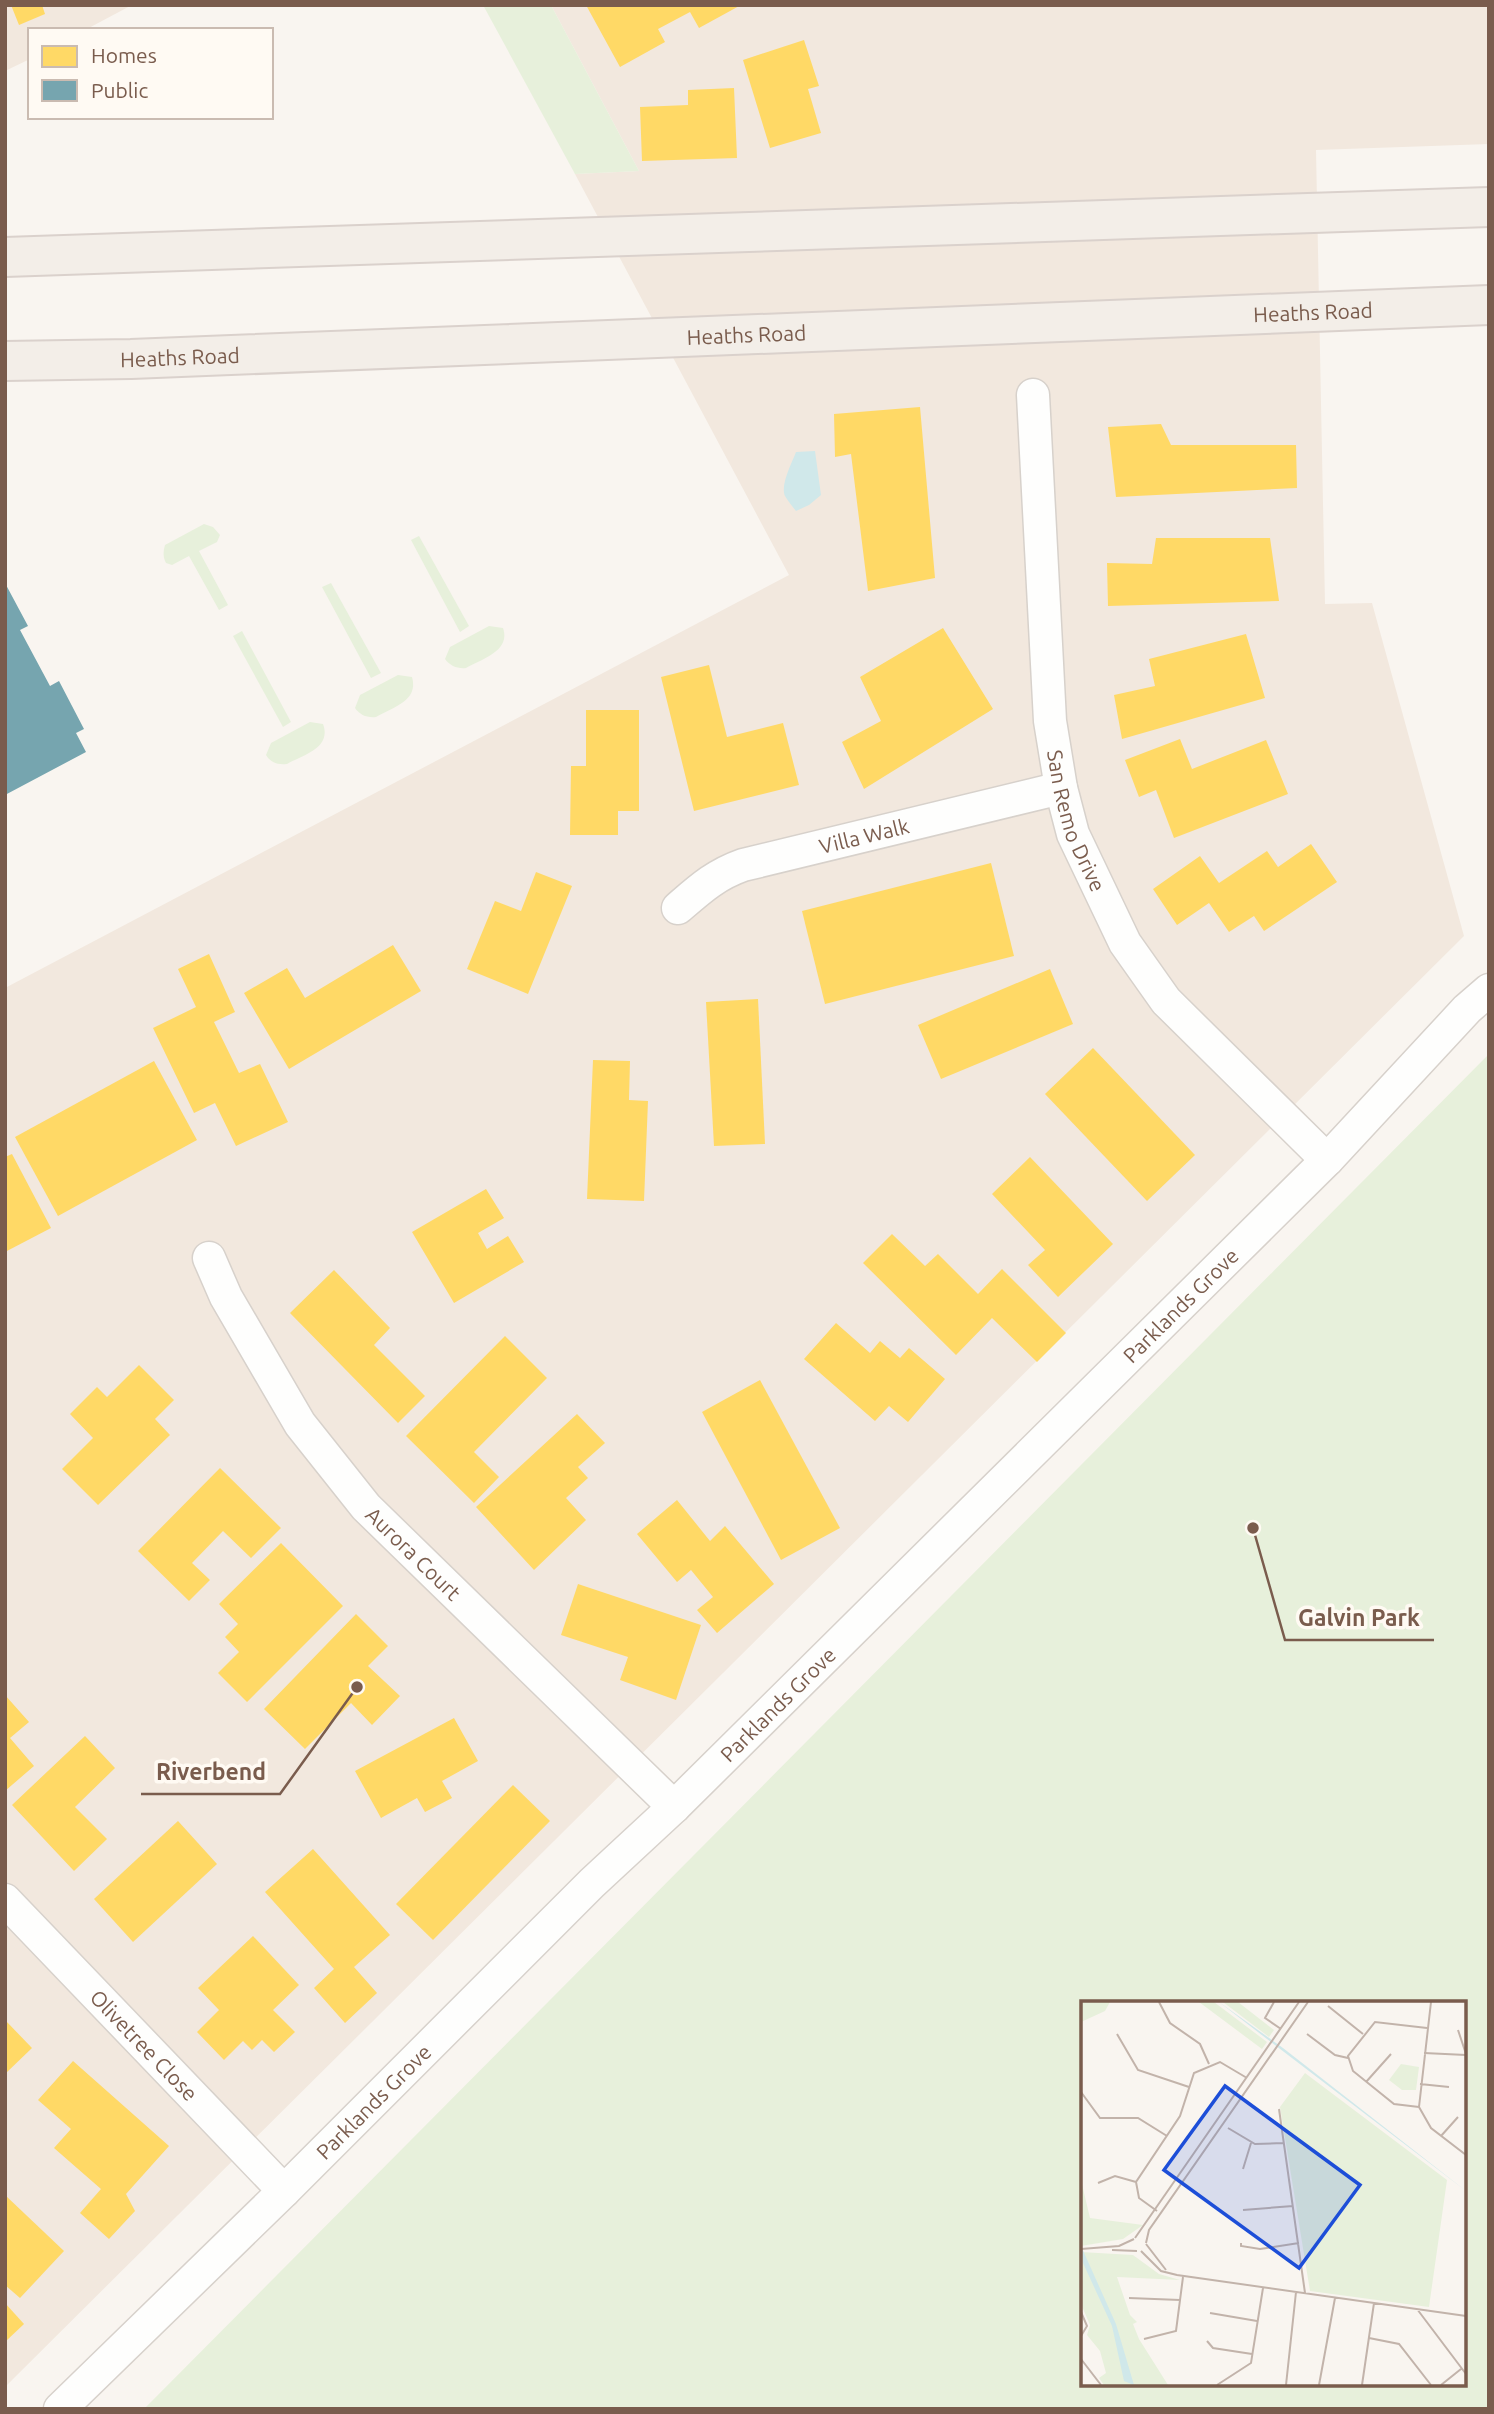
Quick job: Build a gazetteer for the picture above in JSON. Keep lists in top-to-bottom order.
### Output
{
  "streets": {
    "main road": ["Heaths Road"],
    "street": [
      "San Remo Drive",
      "Villa Walk",
      "Parklands Grove",
      "Aurora Court",
      "Olivetree Close"
    ]
  },
  "crossings": [
    ["San Remo Drive", "Villa Walk"],
    ["San Remo Drive", "Parklands Grove"],
    ["Parklands Grove", "Aurora Court"],
    ["Parklands Grove", "Olivetree Close"]
  ],
  "places": ["Galvin Park", "Riverbend"],
  "legend": ["Homes", "Public"]
}
